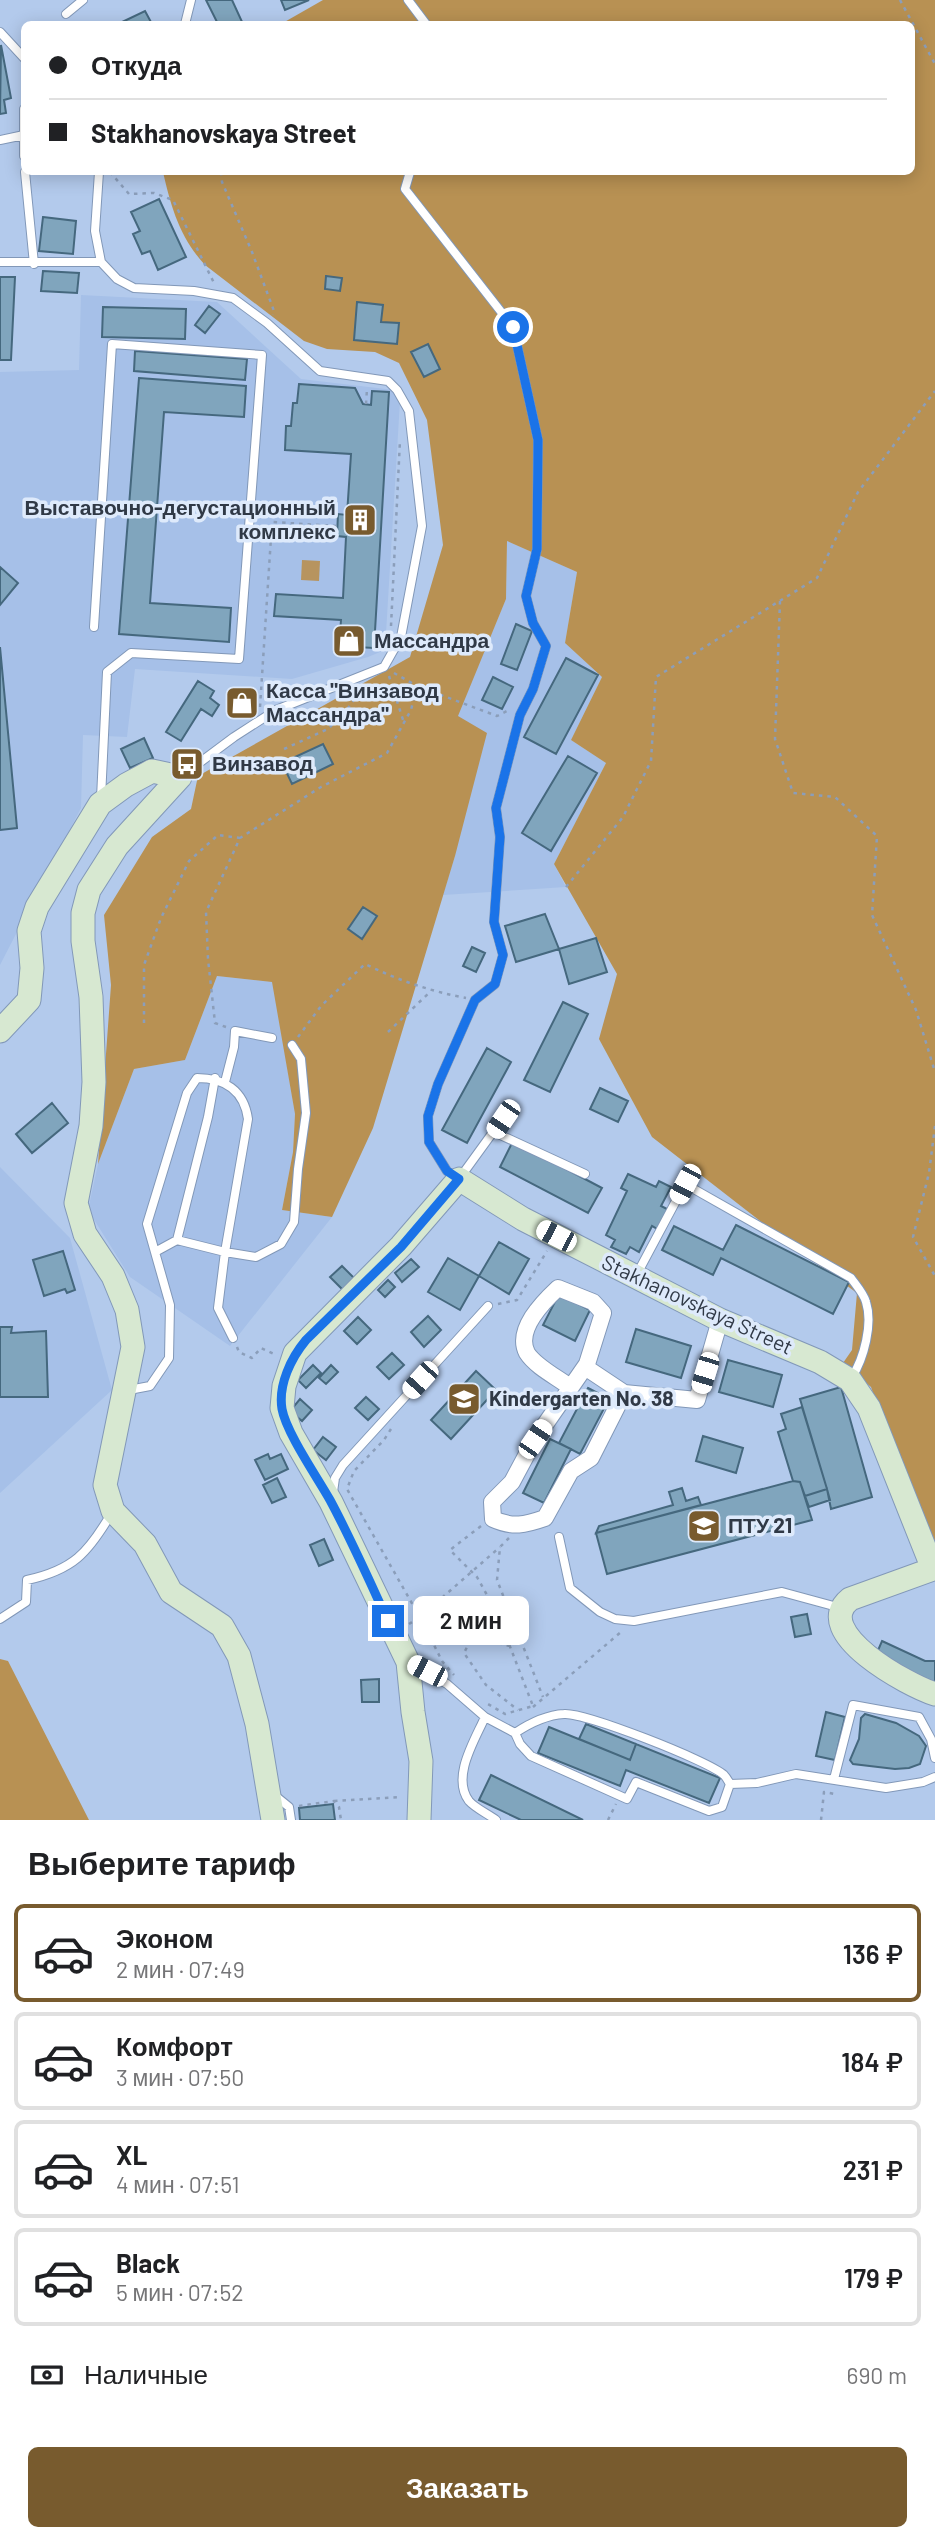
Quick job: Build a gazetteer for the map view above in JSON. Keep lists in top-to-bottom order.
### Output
{
  "streets": {
    "main road": ["Stakhanovskaya Street"]
  },
  "places": {
    "building": ["Выставочно-дегустационный комплекс"],
    "shop": ["Массандра", "Касса \"Винзавод Массандра\""],
    "bus stop": ["Винзавод"],
    "school or university": ["Kindergarten No. 38", "ПТУ 21"]
  },
  "page": {
    "banner": ["Откуда", "Stakhanovskaya Street"],
    "bubble": "2 мин",
    "heading": "Выберите тариф",
    "list": [
      {
        "name": "Эконом",
        "note": "2 мин · 07:49",
        "value": "136 ₽"
      },
      {
        "name": "Комфорт",
        "note": "3 мин · 07:50",
        "value": "184 ₽"
      },
      {
        "name": "XL",
        "note": "4 мин · 07:51",
        "value": "231 ₽"
      },
      {
        "name": "Black",
        "note": "5 мин · 07:52",
        "value": "179 ₽"
      }
    ],
    "pay": ["Наличные", "690 m"],
    "buttons": "Заказать"
  }
}
